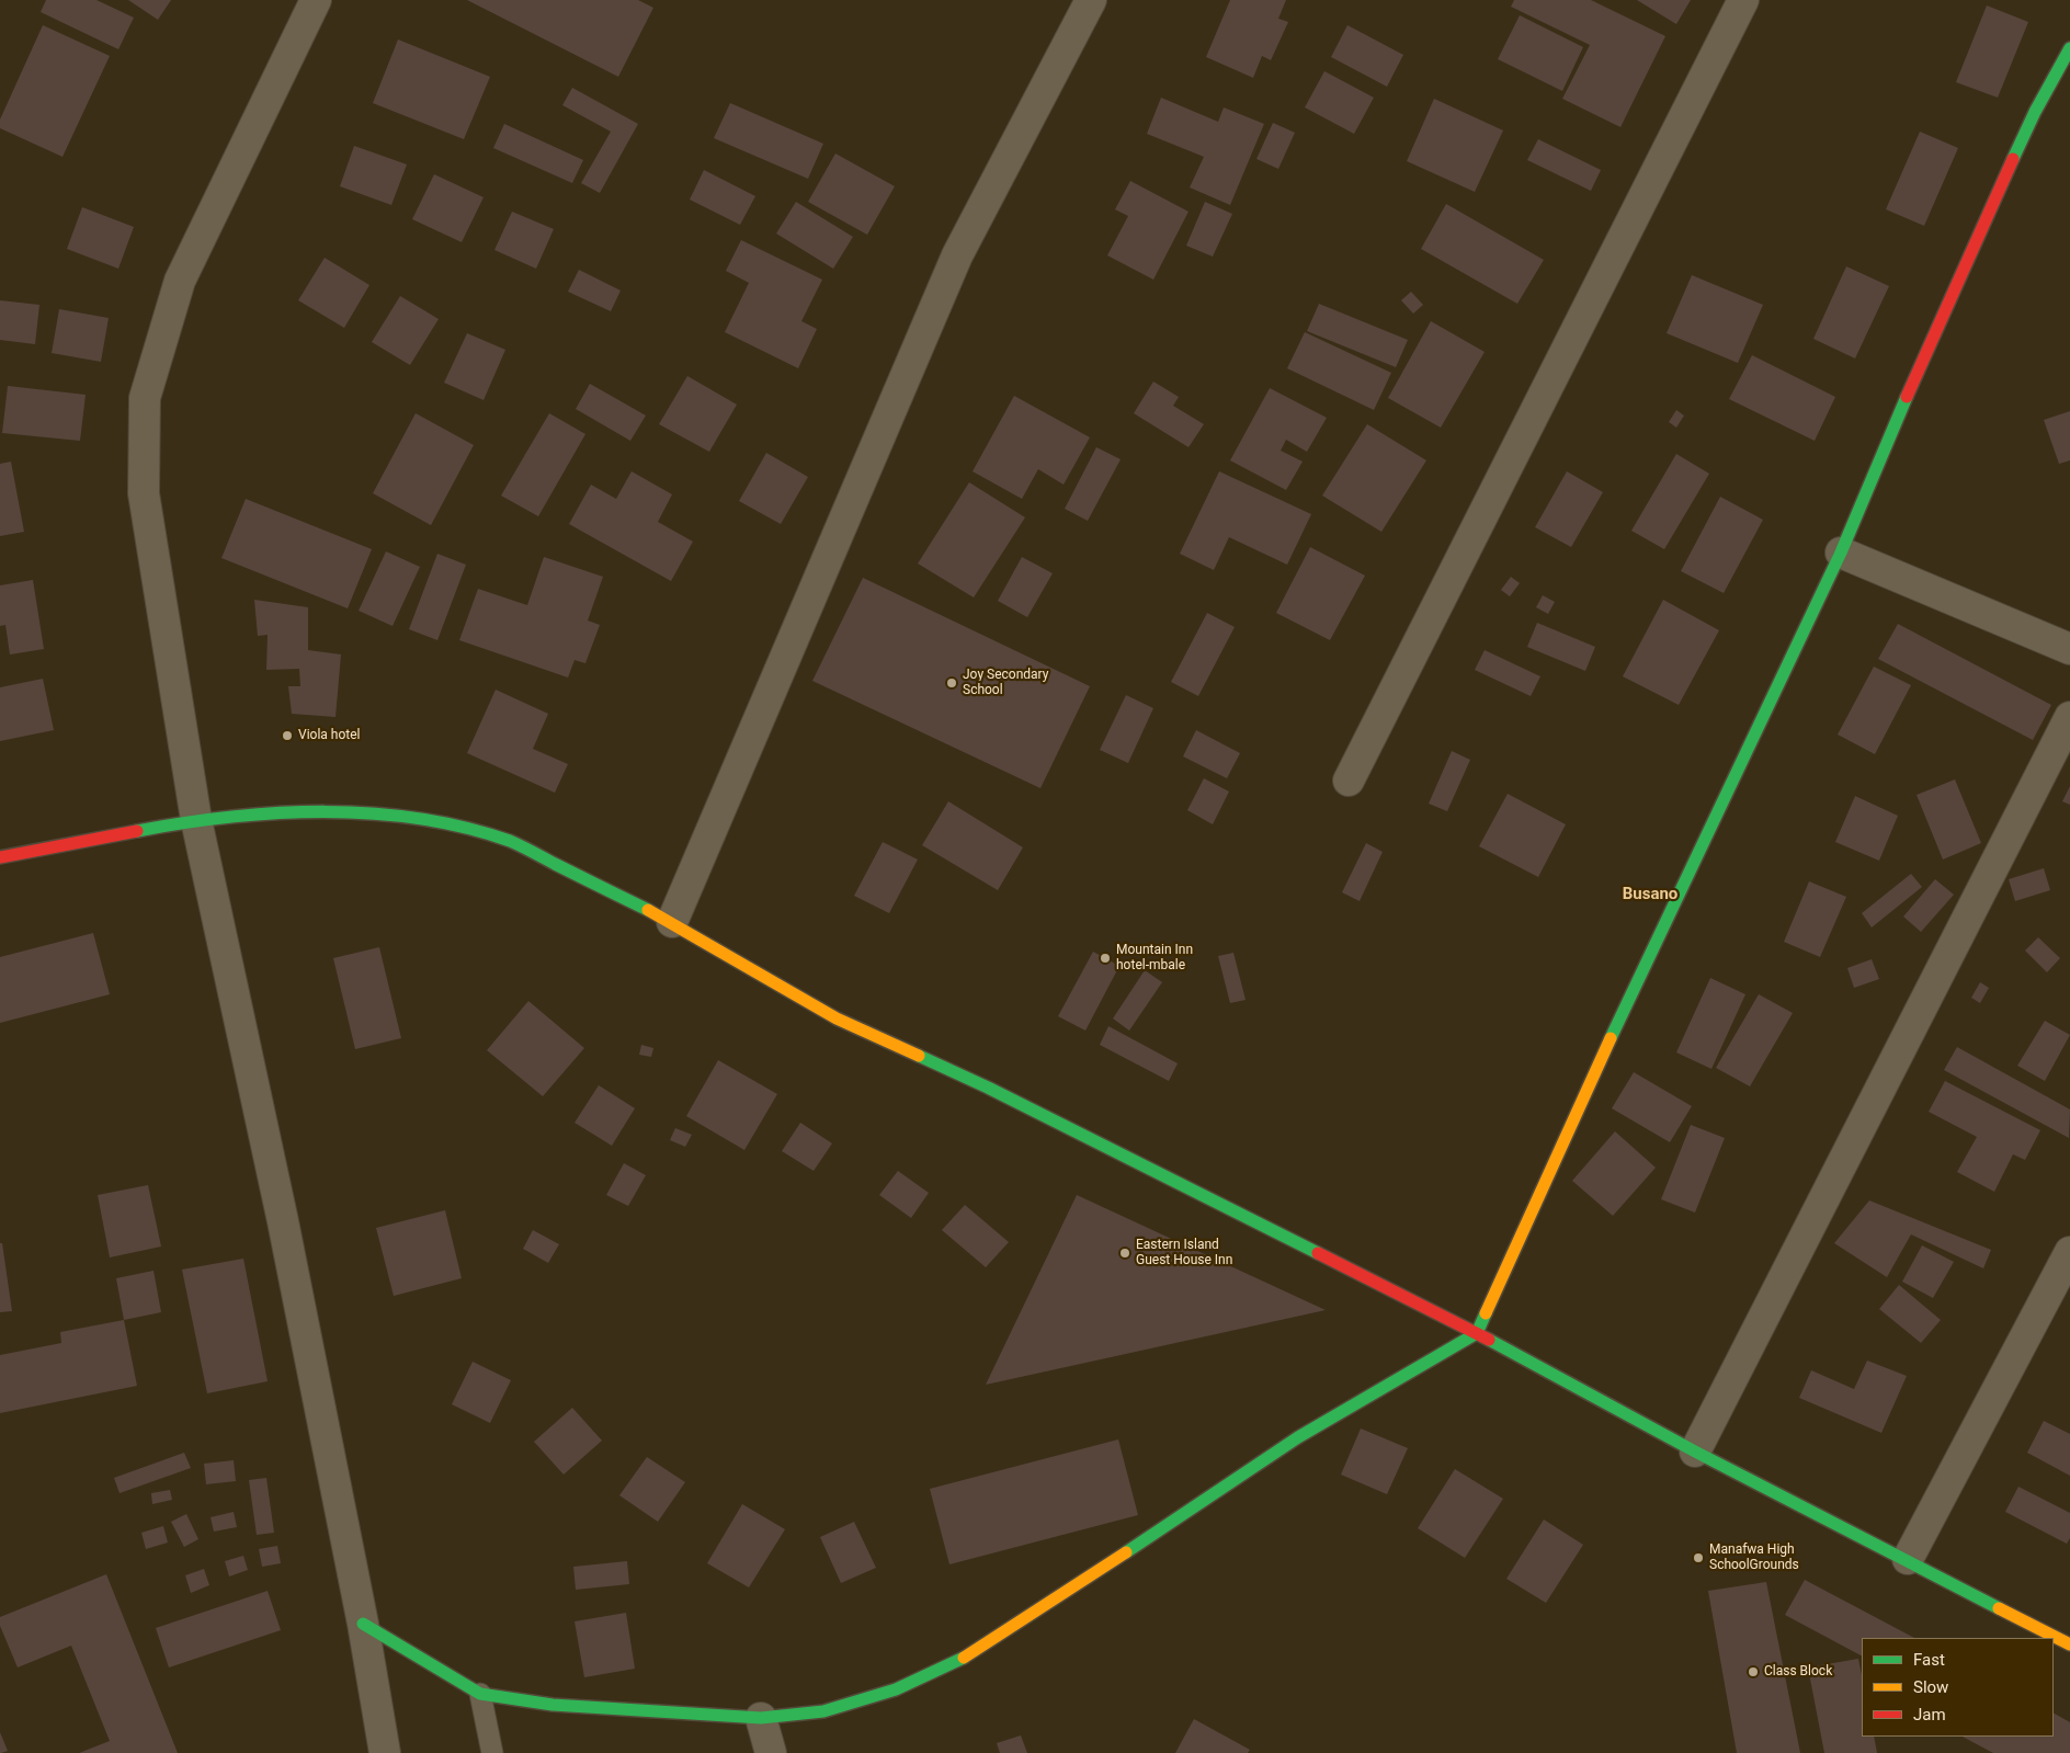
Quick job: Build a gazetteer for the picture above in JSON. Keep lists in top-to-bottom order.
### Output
{
  "districts": ["Busano"],
  "places": [
    "Joy Secondary School",
    "Viola hotel",
    "Mountain Inn hotel-mbale",
    "Eastern Island Guest House Inn",
    "Manafwa High SchoolGrounds",
    "Class Block"
  ],
  "legend": ["Fast", "Slow", "Jam"]
}
